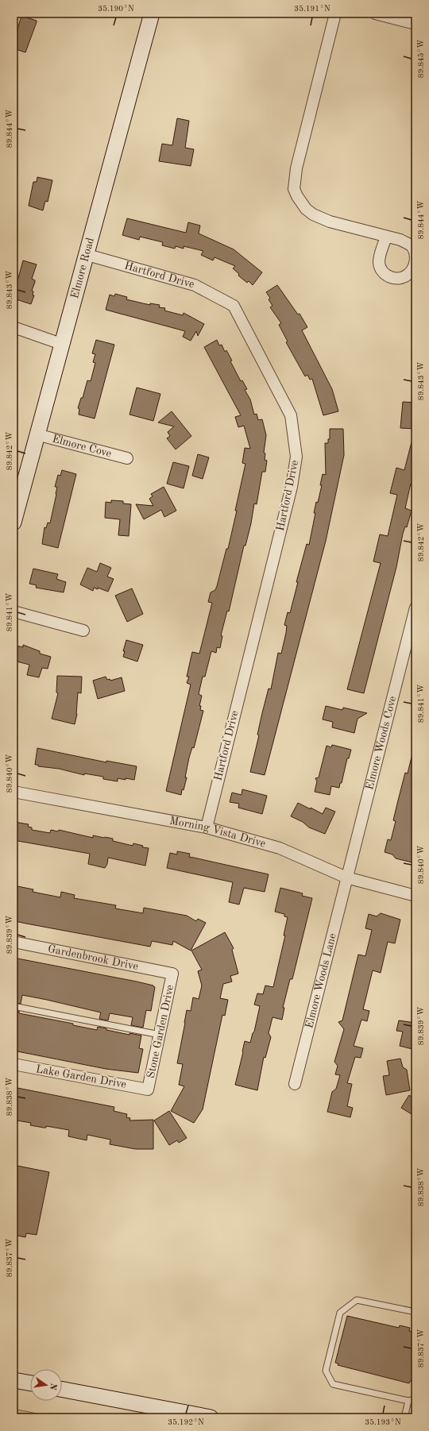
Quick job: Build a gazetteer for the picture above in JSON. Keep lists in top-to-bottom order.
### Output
{
  "streets": {
    "street": [
      "Elmore Road",
      "Hartford Drive",
      "Elmore Cove",
      "Elmore Woods Cove",
      "Morning Vista Drive",
      "Gardenbrook Drive",
      "Elmore Woods Lane",
      "Stone Garden Drive",
      "Lake Garden Drive"
    ]
  },
  "crossings": [
    ["Elmore Road", "Hartford Drive"],
    ["Elmore Road", "Elmore Cove"],
    ["Hartford Drive", "Morning Vista Drive"],
    ["Elmore Woods Cove", "Morning Vista Drive"],
    ["Elmore Woods Cove", "Elmore Woods Lane"],
    ["Morning Vista Drive", "Elmore Woods Lane"],
    ["Gardenbrook Drive", "Stone Garden Drive"],
    ["Stone Garden Drive", "Lake Garden Drive"]
  ],
  "north": "right",
  "coordinates": [
    "35.190°N",
    "35.191°N",
    "89.845°W",
    "89.844°W",
    "89.843°W",
    "89.842°W",
    "89.841°W",
    "89.840°W",
    "89.839°W",
    "89.838°W",
    "89.837°W",
    "35.192°N",
    "35.193°N"
  ]
}
